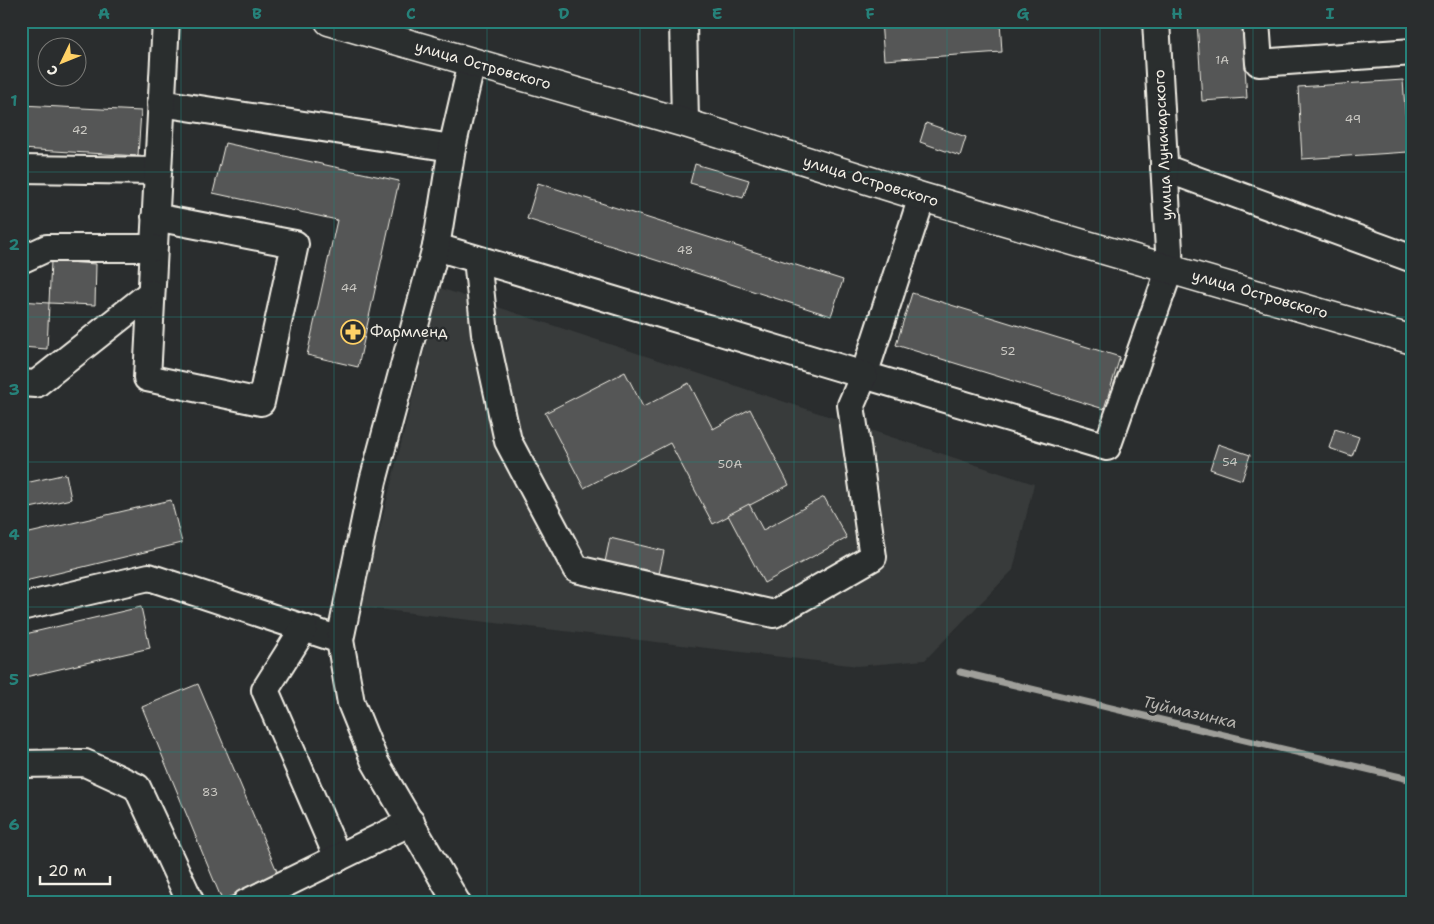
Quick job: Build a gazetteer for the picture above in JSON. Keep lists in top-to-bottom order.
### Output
{
  "streets": {
    "main road": ["улица Островского"],
    "street": ["улица Луначарского"]
  },
  "crossings": [
    ["улица Островского", "улица Луначарского"]
  ],
  "water": ["Туймазинка"],
  "places": {
    "pharmacy": ["Фармленд"]
  },
  "house_numbers": [
    "1А",
    "49",
    "42",
    "48",
    "44",
    "52",
    "54",
    "50А",
    "83"
  ],
  "scale_bar": "20 m",
  "north": "bottom left",
  "grid": {
    "columns": [
      "A",
      "B",
      "C",
      "D",
      "E",
      "F",
      "G",
      "H",
      "I"
    ],
    "rows": [
      "1",
      "2",
      "3",
      "4",
      "5",
      "6"
    ]
  }
}
